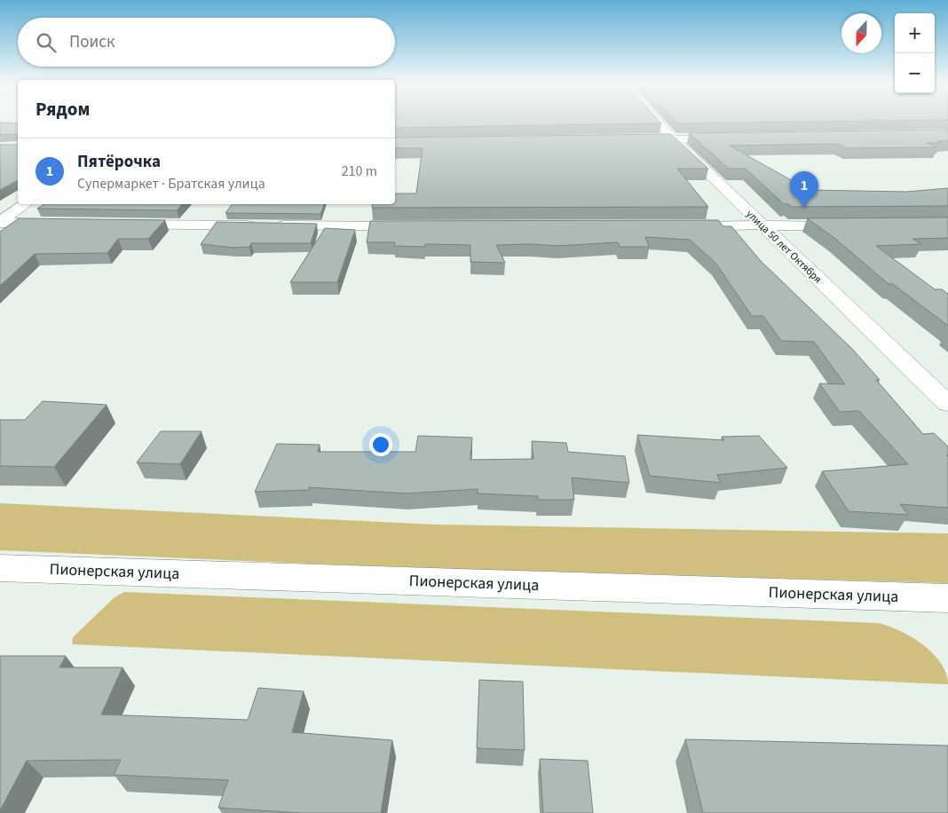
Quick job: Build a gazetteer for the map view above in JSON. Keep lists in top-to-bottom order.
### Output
{
  "streets": {
    "street": ["улица 50 лет Октября", "Пионерская улица"]
  },
  "north": "bottom",
  "page": {
    "map_buttons": ["+", "−"],
    "search": "Поиск",
    "heading": "Рядом",
    "list": [
      {
        "mark": "1",
        "name": "Пятёрочка",
        "note": "Супермаркет · Братская улица",
        "value": "210 m"
      }
    ],
    "pins": "1"
  }
}
